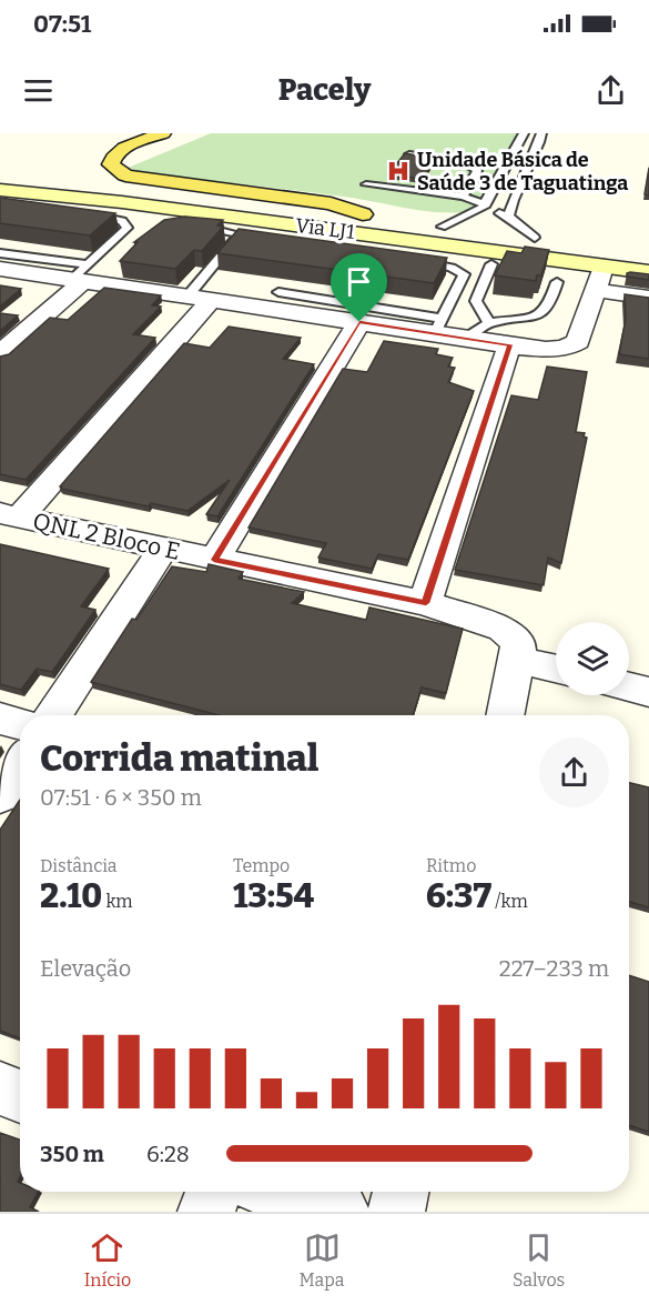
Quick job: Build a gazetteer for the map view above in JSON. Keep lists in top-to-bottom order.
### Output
{
  "streets": {
    "main road": ["Via LJ1"],
    "street": ["QNL 2 Bloco E"]
  },
  "places": {
    "hospital": ["Unidade Básica de Saúde 3 de Taguatinga"]
  },
  "page": {
    "status": "07:51",
    "header": "Pacely",
    "heading": ["Corrida matinal", "07:51 · 6 × 350 m"],
    "stats": [
      ["Distância", "2.10 km"],
      ["Tempo", "13:54"],
      ["Ritmo", "6:37 /km"]
    ],
    "chart": ["Elevação", "227–233 m"],
    "list": [
      {
        "name": "350 m",
        "note": "6:28"
      }
    ],
    "tabs": ["Início", "Mapa", "Salvos"]
  }
}
